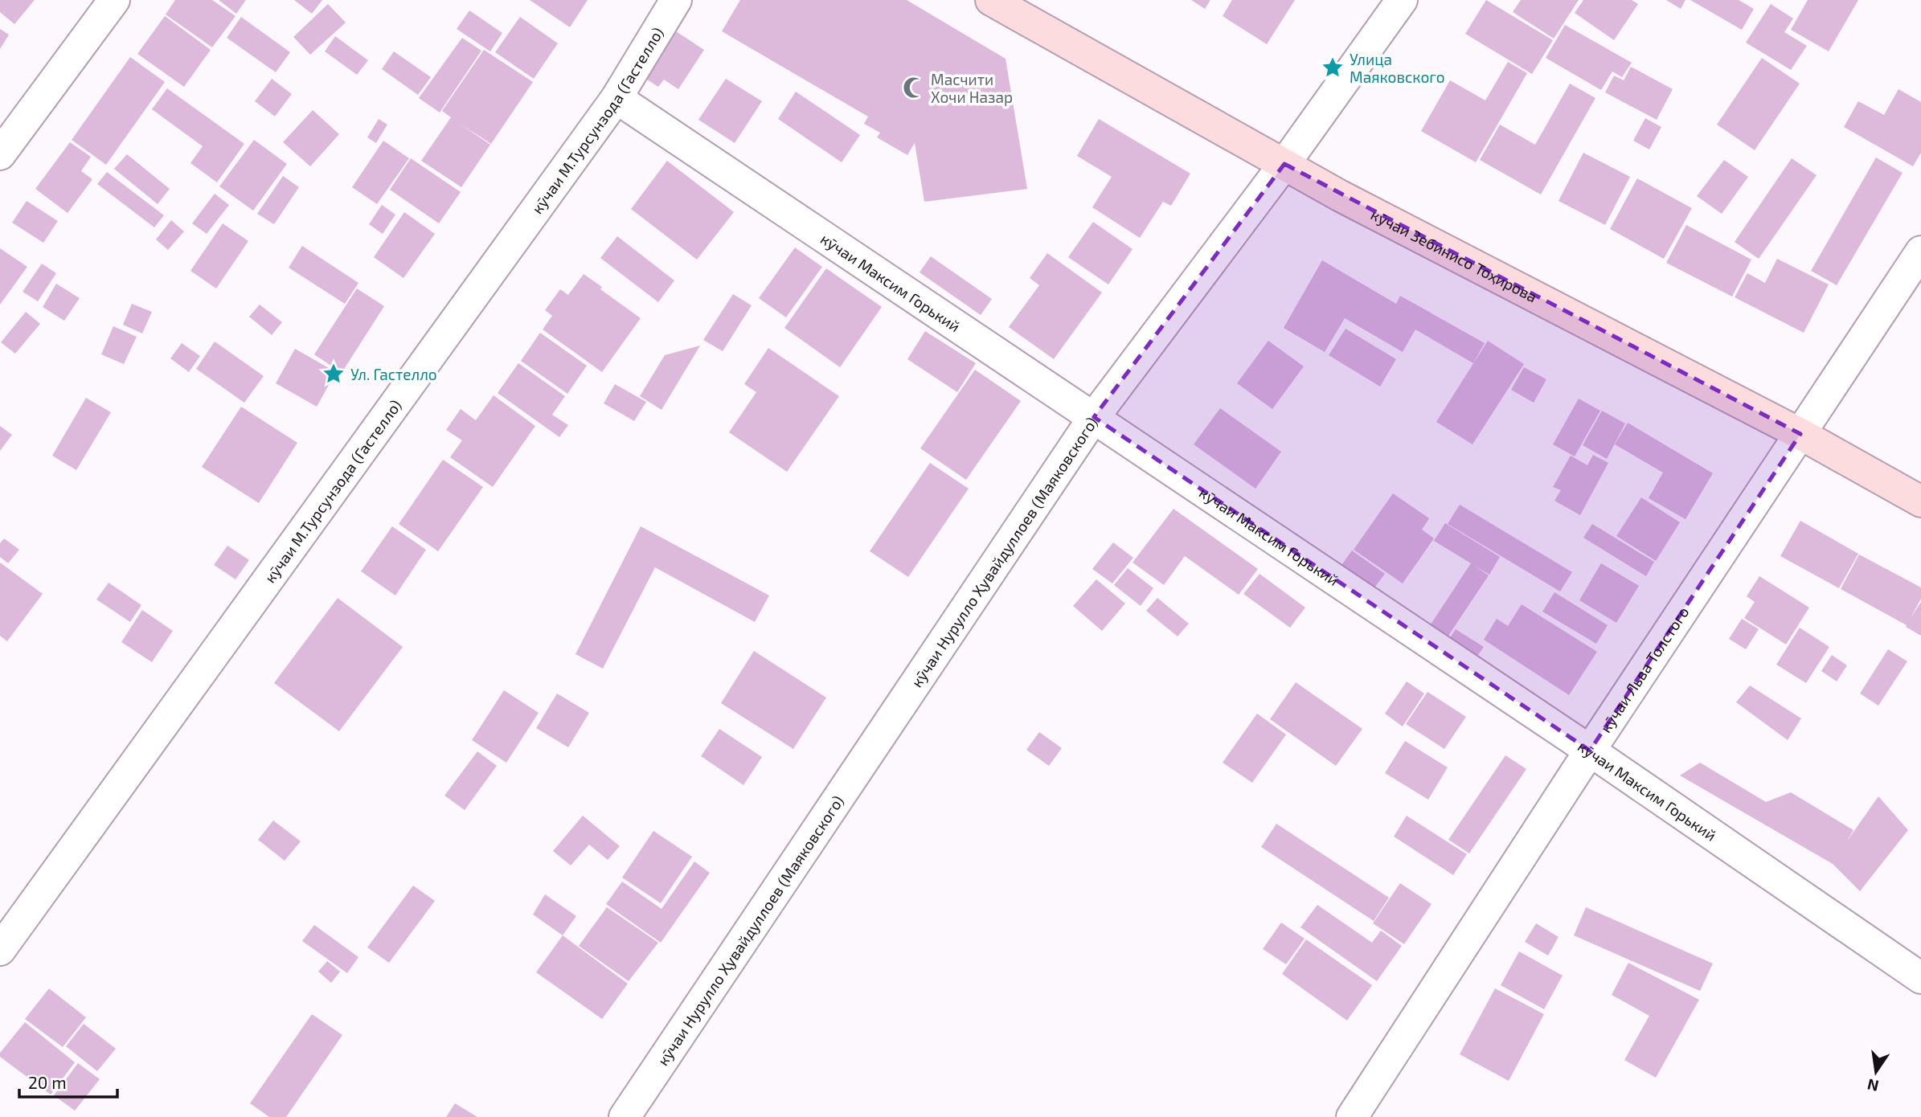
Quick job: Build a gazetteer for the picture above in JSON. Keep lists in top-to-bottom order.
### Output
{
  "streets": {
    "main road": ["кӯчаи Зебинисо Тоҳирова"],
    "street": [
      "кӯчаи М.Турсунзода (Гастелло)",
      "кӯчаи Максим Горький",
      "кӯчаи Нурулло Ҳувайдуллоев (Маяковского)",
      "кӯчаи Льва Толстого"
    ]
  },
  "crossings": [
    ["кӯчаи М.Турсунзода (Гастелло)", "кӯчаи Максим Горький"],
    ["кӯчаи Зебинисо Тоҳирова", "кӯчаи Нурулло Ҳувайдуллоев (Маяковского)"],
    ["кӯчаи Зебинисо Тоҳирова", "кӯчаи Льва Толстого"],
    ["кӯчаи Максим Горький", "кӯчаи Нурулло Ҳувайдуллоев (Маяковского)"],
    ["кӯчаи Максим Горький", "кӯчаи Льва Толстого"]
  ],
  "places": {
    "place": ["Улица Маяковского", "Ул. Гастелло"],
    "mosque": ["Масчити Хочи Назар"]
  },
  "scale_bar": "20 m",
  "north": "bottom"
}
